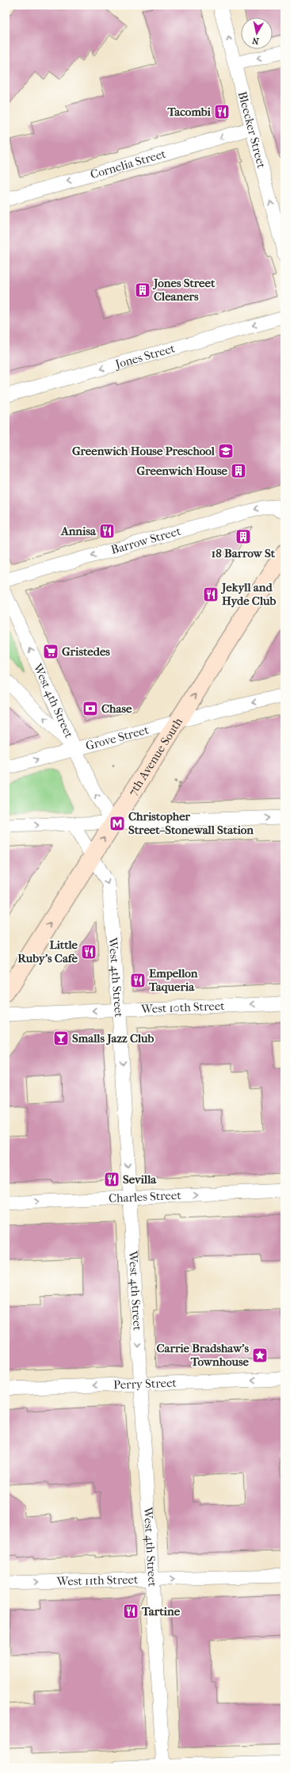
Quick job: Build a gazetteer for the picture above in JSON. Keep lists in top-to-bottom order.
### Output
{
  "streets": {
    "main road": ["7th Avenue South"],
    "street": [
      "Bleecker Street",
      "Cornelia Street",
      "Jones Street",
      "Barrow Street",
      "West 4th Street",
      "Grove Street",
      "West 10th Street",
      "Charles Street",
      "Perry Street",
      "West 11th Street"
    ]
  },
  "crossings": [
    ["Bleecker Street", "Cornelia Street"],
    ["West 4th Street", "Grove Street"],
    ["West 4th Street", "7th Avenue South"],
    ["West 4th Street", "West 10th Street"],
    ["West 4th Street", "Charles Street"],
    ["West 4th Street", "Perry Street"],
    ["West 4th Street", "West 11th Street"],
    ["Grove Street", "7th Avenue South"]
  ],
  "one_way": [
    "Bleecker Street",
    "Cornelia Street",
    "Jones Street",
    "Barrow Street",
    "7th Avenue South",
    "West 10th Street",
    "Charles Street",
    "Perry Street",
    "West 11th Street"
  ],
  "places": {
    "restaurant": [
      "Tacombi",
      "Annisa",
      "Jekyll and Hyde Club",
      "Little Ruby’s Cafe",
      "Empellon Taqueria",
      "Sevilla",
      "Tartine"
    ],
    "building": ["Jones Street Cleaners", "Greenwich House", "18 Barrow St"],
    "school or university": ["Greenwich House Preschool"],
    "supermarket": ["Gristedes"],
    "bank": ["Chase"],
    "metro station": ["Christopher Street–Stonewall Station"],
    "bar": ["Smalls Jazz Club"],
    "place": ["Carrie Bradshaw’s Townhouse"]
  },
  "north": "bottom"
}
